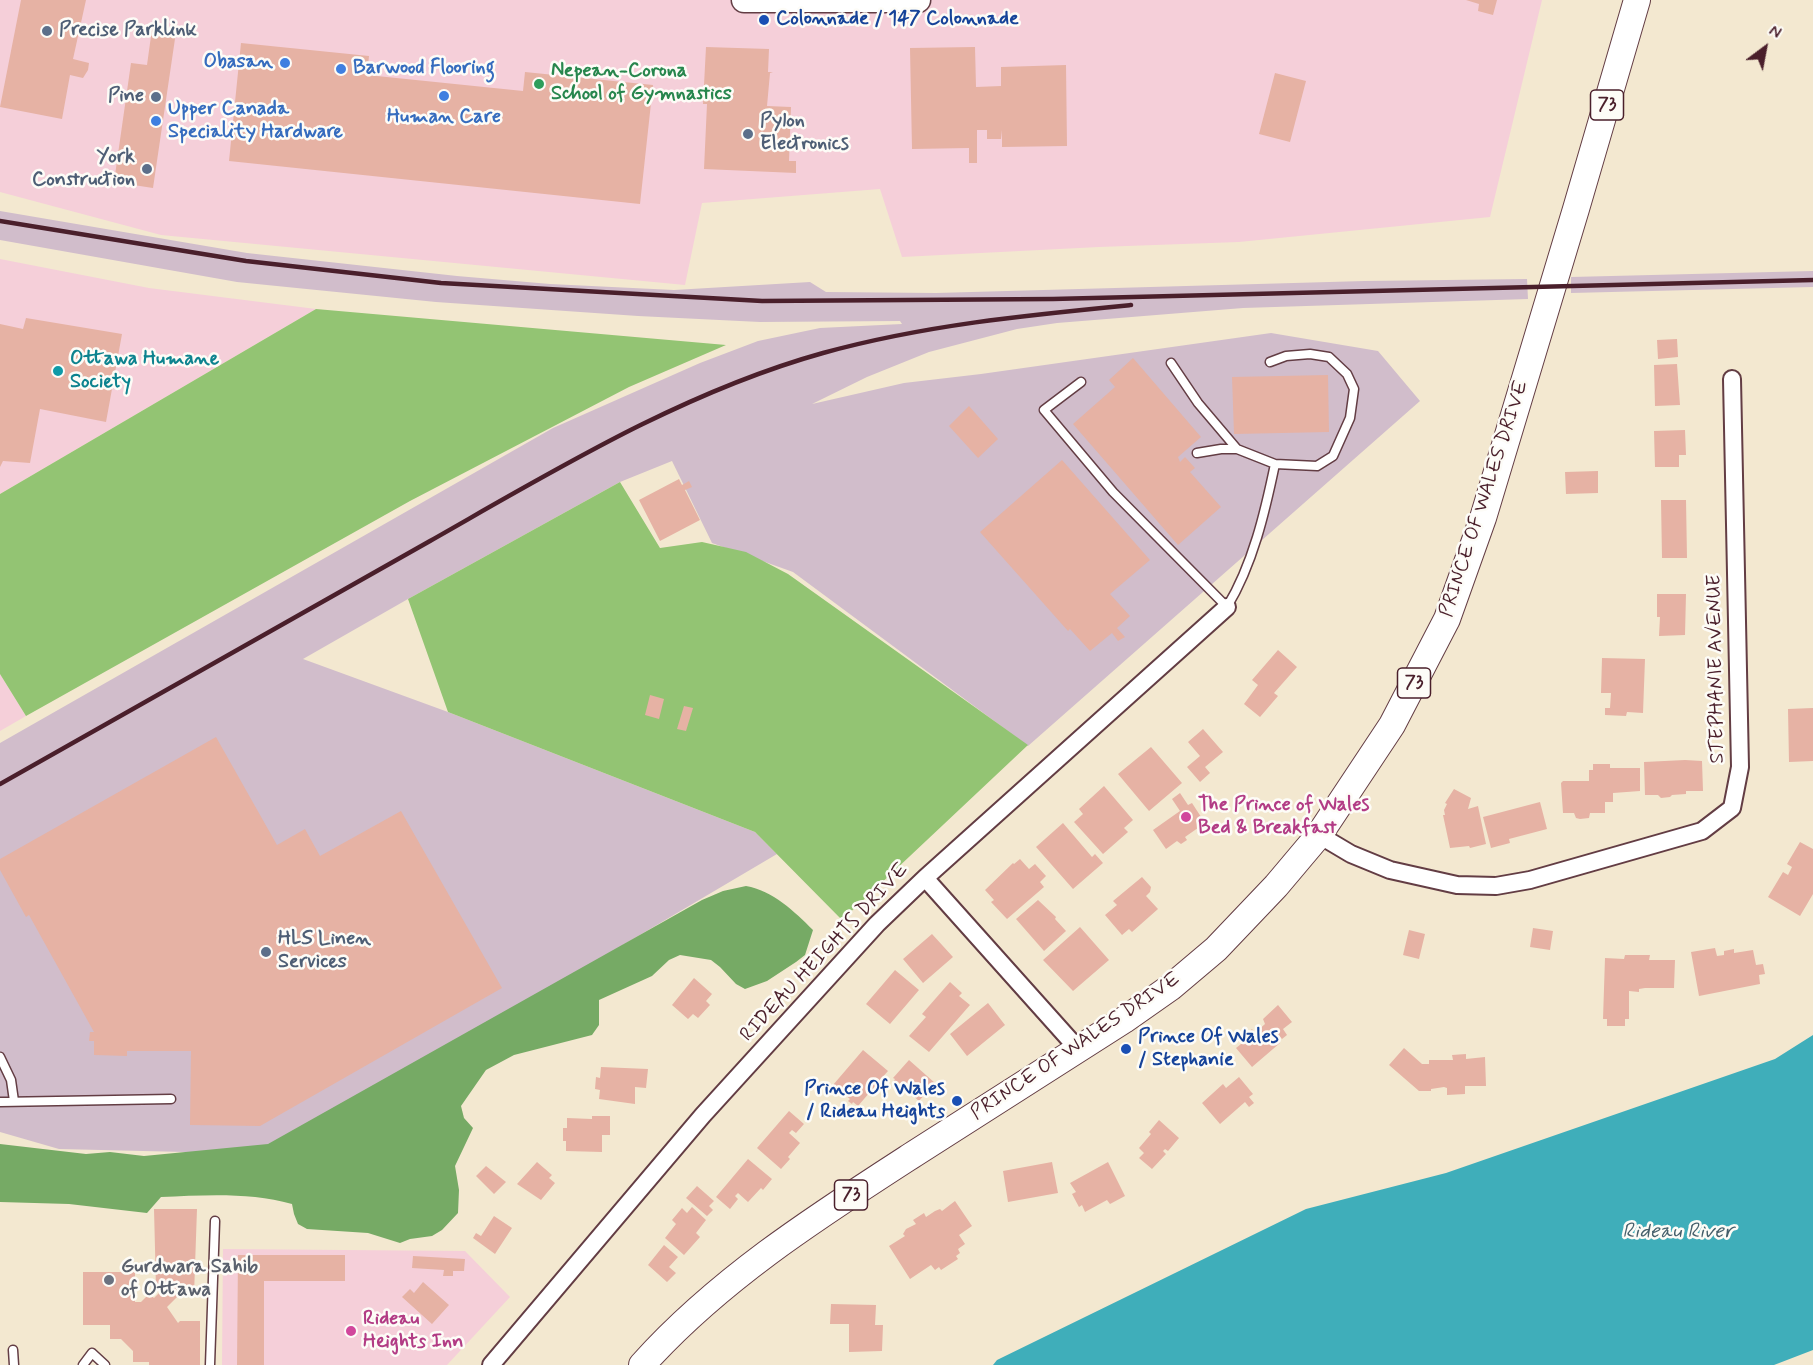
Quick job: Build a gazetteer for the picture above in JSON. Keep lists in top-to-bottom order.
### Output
{
  "streets": {
    "main road": ["73", "PRINCE OF WALES DRIVE"],
    "street": ["STEPHANIE AVENUE", "RIDEAU HEIGHTS DRIVE"]
  },
  "crossings": [
    ["PRINCE OF WALES DRIVE", "STEPHANIE AVENUE"]
  ],
  "water": ["Rideau River"],
  "places": [
    "Colonnade / 147 Colonnade",
    "Precise Parklink",
    "Obasan",
    "Barwood Flooring",
    "Nepean-Corona School of Gymnastics",
    "Human Care",
    "Pine",
    "Upper Canada Speciality Hardware",
    "Pylon Electronics",
    "York Construction",
    "Ottawa Humane Society",
    "The Prince of Wales Bed & Breakfast",
    "HLS Linen Services",
    "Prince Of Wales / Stephanie",
    "Prince Of Wales / Rideau Heights",
    "Gurdwara Sahib of Ottawa",
    "Rideau Heights Inn"
  ],
  "north": "top right"
}
